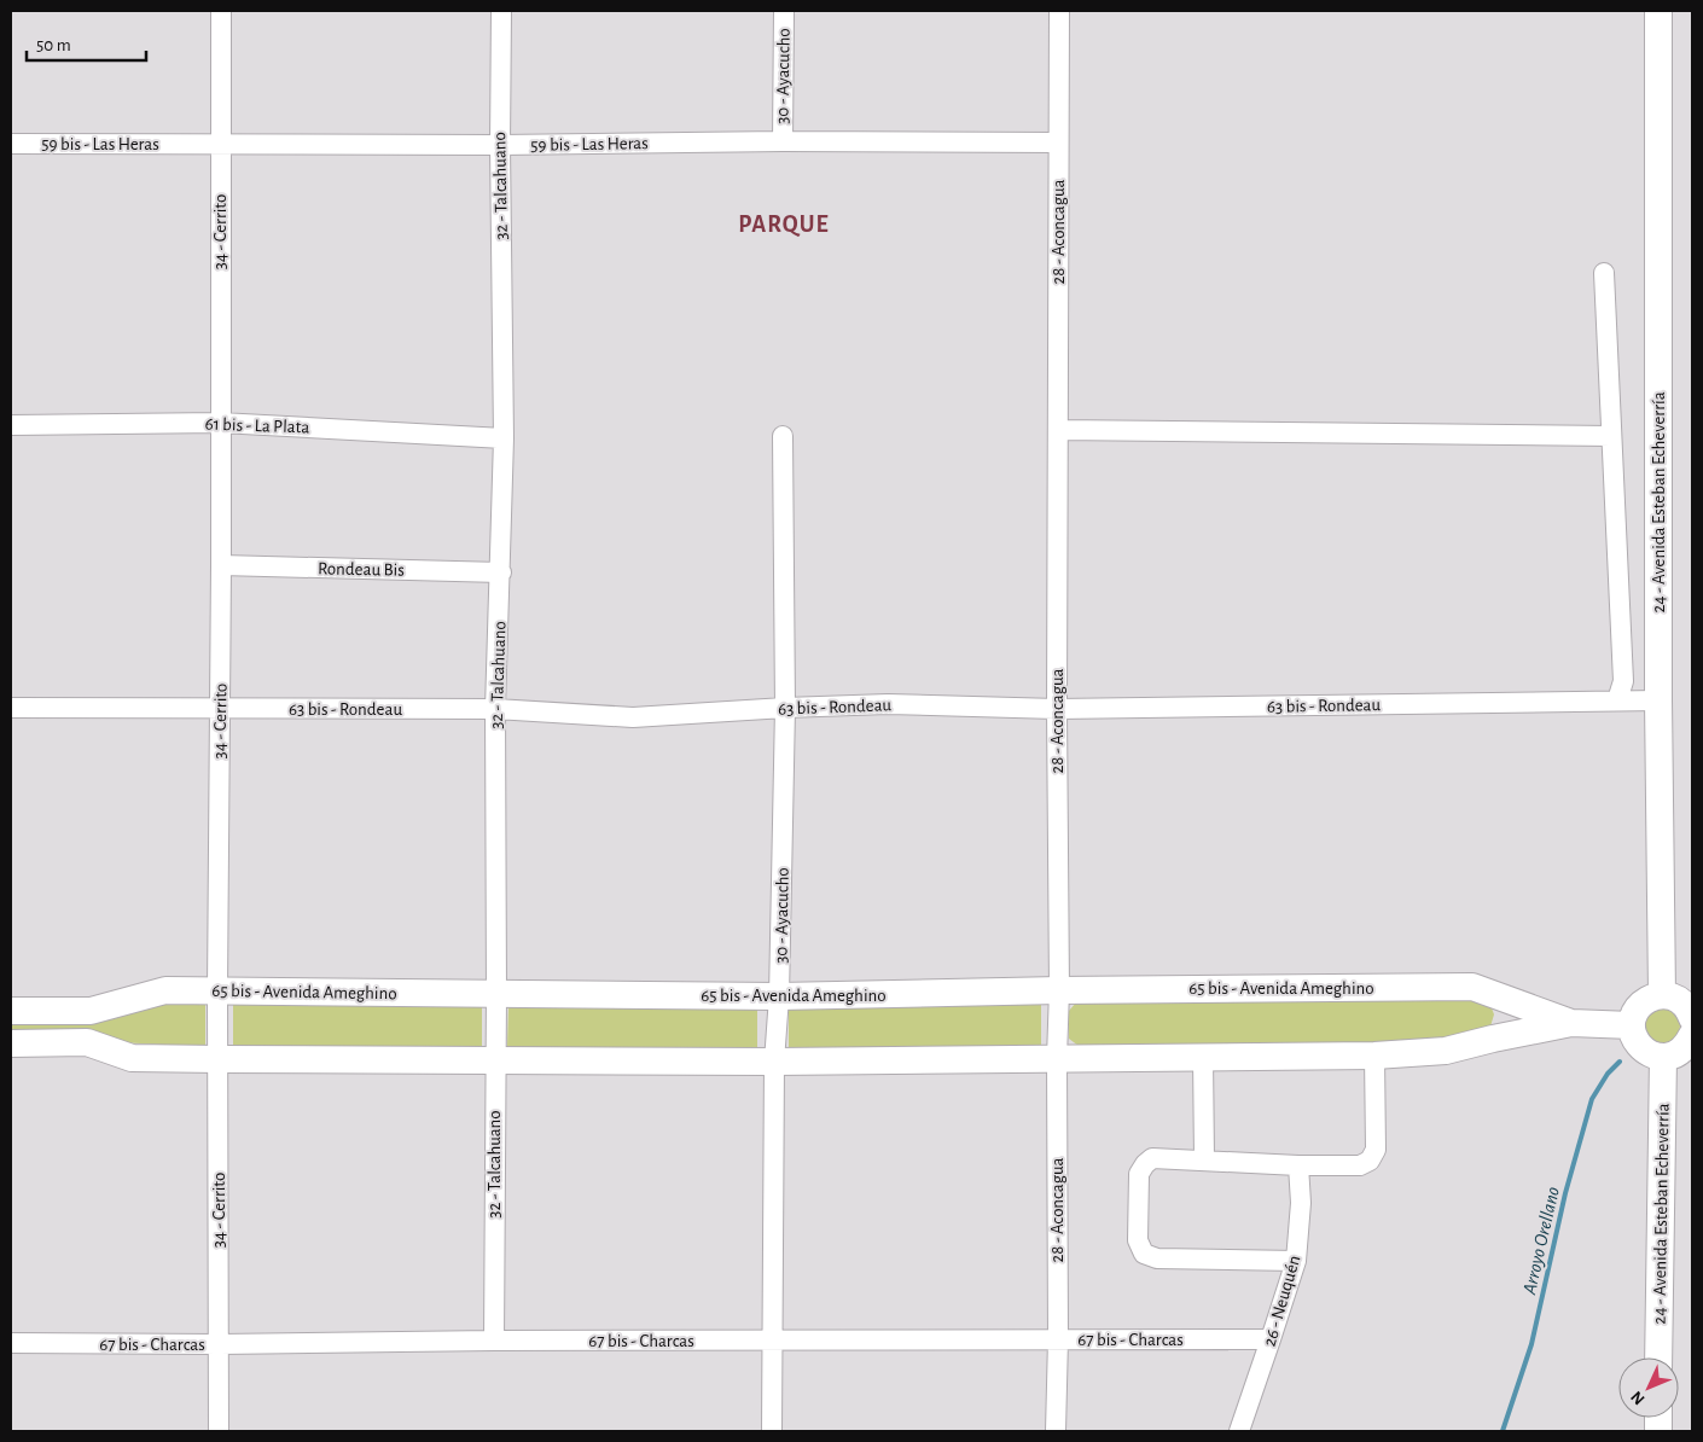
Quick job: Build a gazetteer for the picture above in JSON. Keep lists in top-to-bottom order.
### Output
{
  "streets": {
    "main road": ["24 - Avenida Esteban Echeverría", "65 bis - Avenida Ameghino"],
    "street": [
      "30 - Ayacucho",
      "59 bis - Las Heras",
      "32 - Talcahuano",
      "34 - Cerrito",
      "28 - Aconcagua",
      "61 bis - La Plata",
      "Rondeau Bis",
      "63 bis - Rondeau",
      "26 - Neuquén",
      "67 bis - Charcas"
    ]
  },
  "crossings": [
    ["30 - Ayacucho", "59 bis - Las Heras"],
    ["30 - Ayacucho", "63 bis - Rondeau"],
    ["30 - Ayacucho", "65 bis - Avenida Ameghino"],
    ["30 - Ayacucho", "67 bis - Charcas"],
    ["59 bis - Las Heras", "32 - Talcahuano"],
    ["59 bis - Las Heras", "34 - Cerrito"],
    ["59 bis - Las Heras", "28 - Aconcagua"],
    ["32 - Talcahuano", "61 bis - La Plata"],
    ["32 - Talcahuano", "Rondeau Bis"],
    ["32 - Talcahuano", "63 bis - Rondeau"],
    ["32 - Talcahuano", "65 bis - Avenida Ameghino"],
    ["32 - Talcahuano", "67 bis - Charcas"],
    ["34 - Cerrito", "61 bis - La Plata"],
    ["34 - Cerrito", "Rondeau Bis"],
    ["34 - Cerrito", "63 bis - Rondeau"],
    ["34 - Cerrito", "65 bis - Avenida Ameghino"],
    ["34 - Cerrito", "67 bis - Charcas"],
    ["28 - Aconcagua", "63 bis - Rondeau"],
    ["28 - Aconcagua", "65 bis - Avenida Ameghino"],
    ["28 - Aconcagua", "67 bis - Charcas"],
    ["24 - Avenida Esteban Echeverría", "63 bis - Rondeau"],
    ["26 - Neuquén", "67 bis - Charcas"]
  ],
  "districts": ["PARQUE"],
  "water": ["Arroyo Orellano"],
  "scale_bar": "50 m",
  "north": "bottom left"
}
